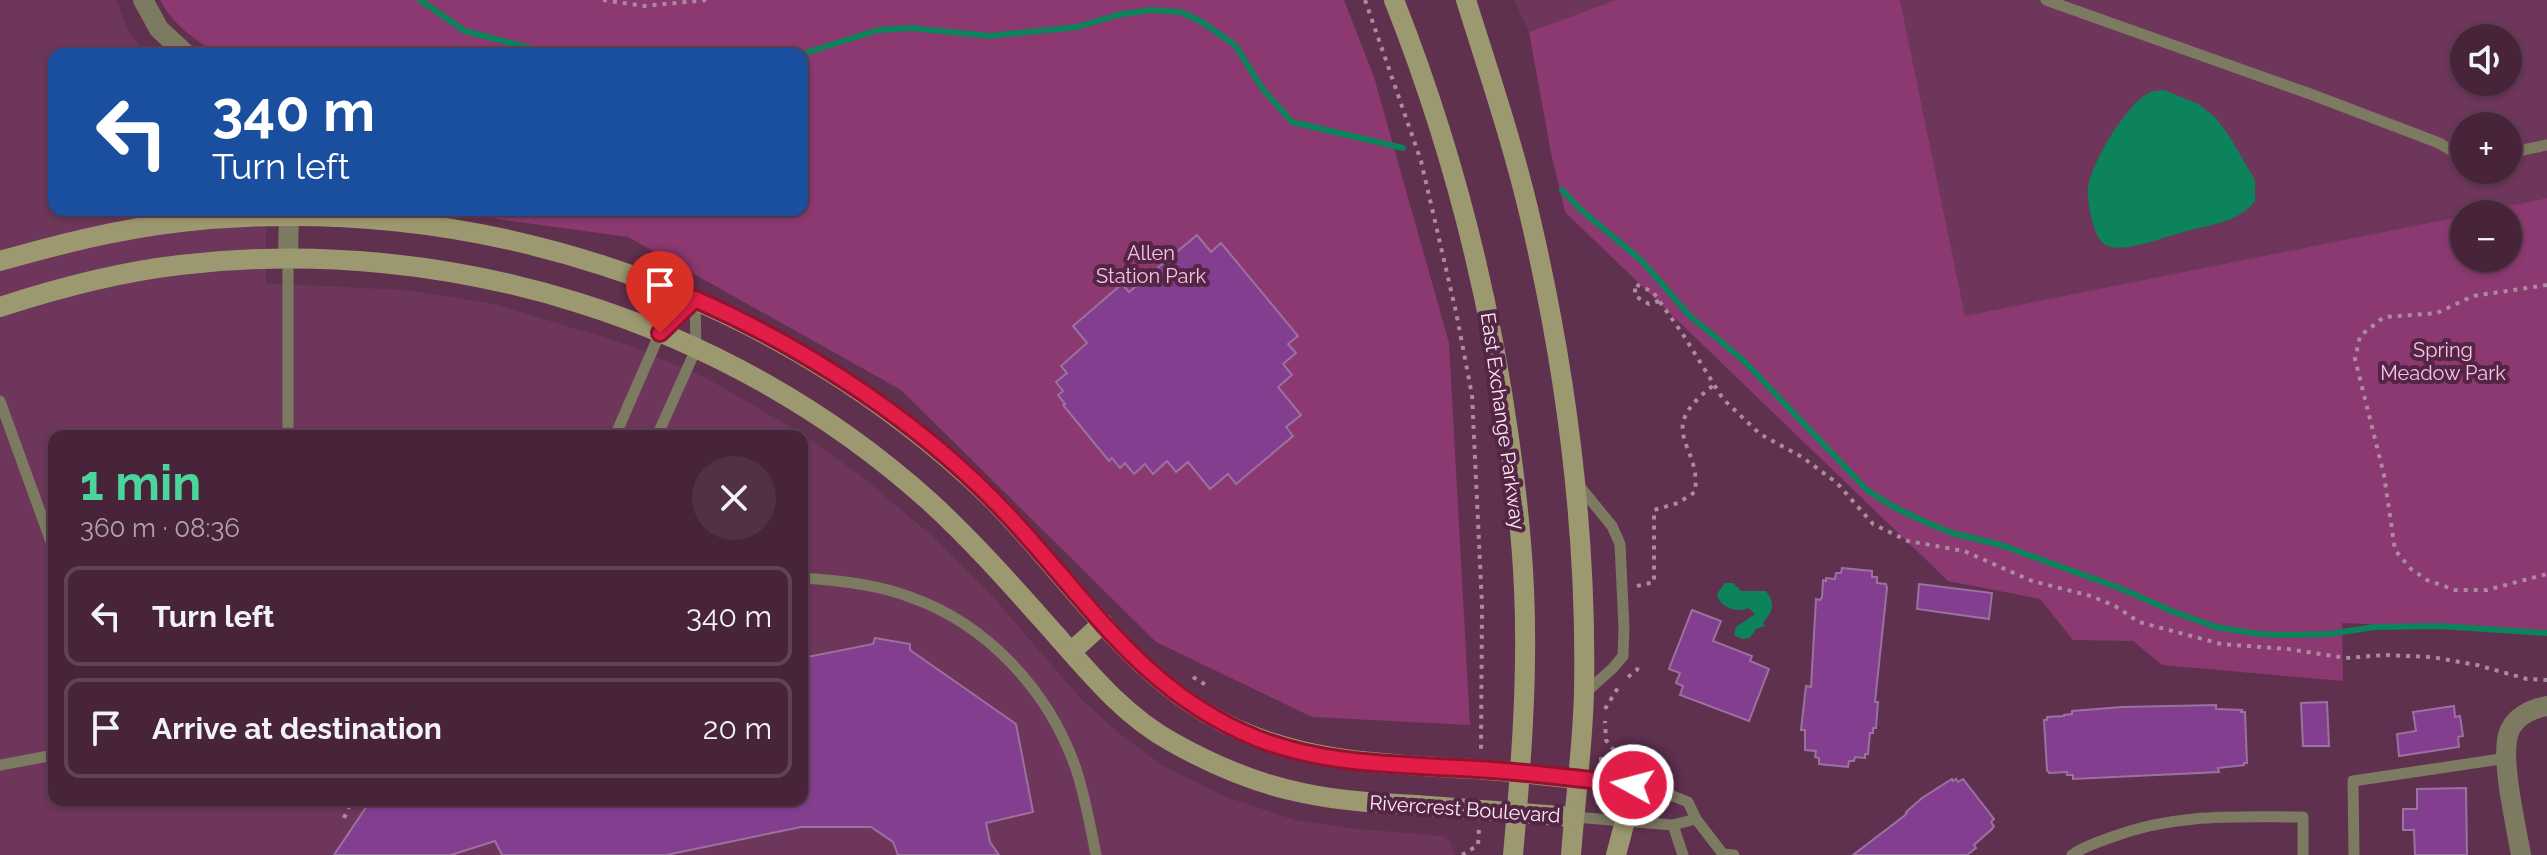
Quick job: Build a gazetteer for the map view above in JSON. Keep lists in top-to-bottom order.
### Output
{
  "streets": {
    "street": ["East Exchange Parkway", "Rivercrest Boulevard"]
  },
  "crossings": [
    ["East Exchange Parkway", "Rivercrest Boulevard"]
  ],
  "parks": ["Allen Station Park", "Spring Meadow Park"],
  "page": {
    "map_buttons": ["+", "−"],
    "turn": ["340 m", "Turn left"],
    "heading": ["1 min", "360 m · 08:36"],
    "list": [
      {
        "name": "Turn left",
        "value": "340 m"
      },
      {
        "name": "Arrive at destination",
        "value": "20 m"
      }
    ]
  }
}
